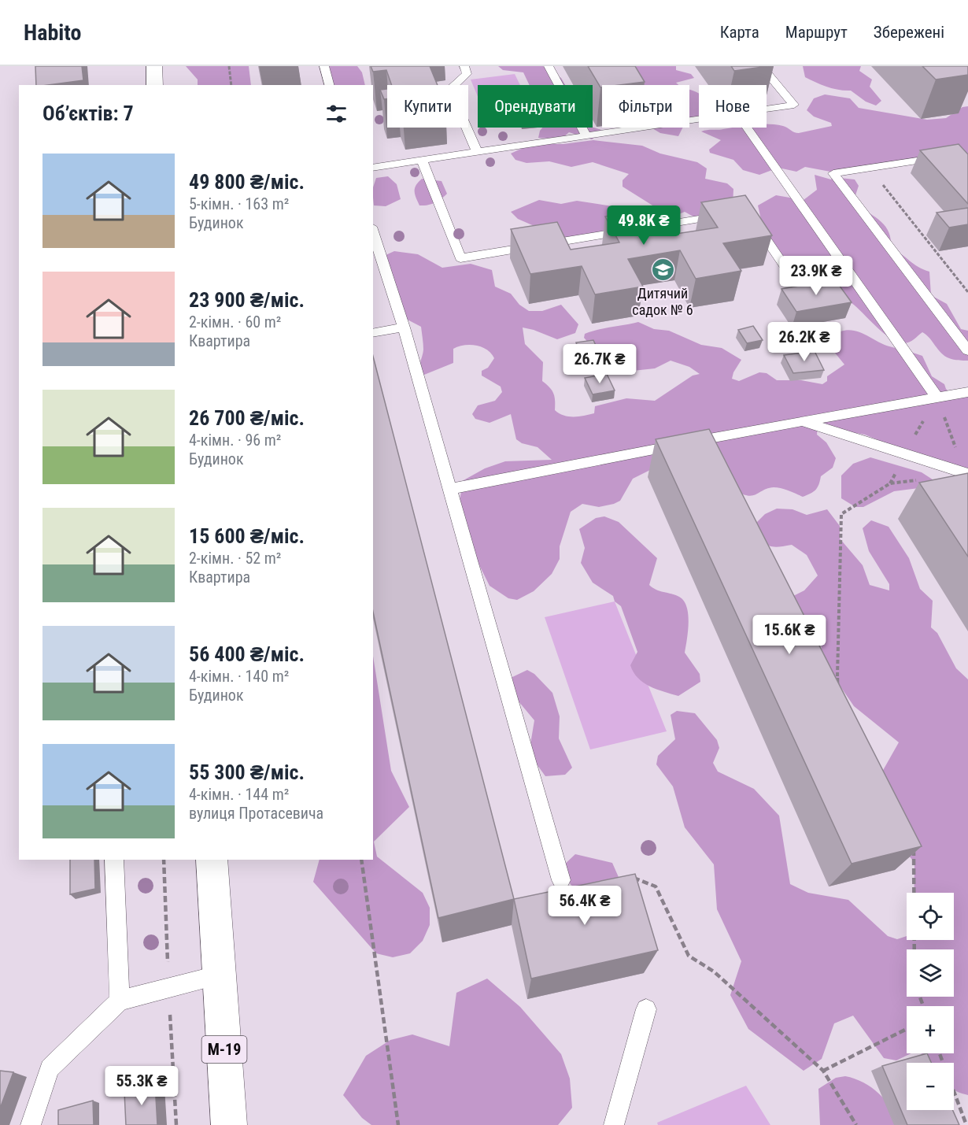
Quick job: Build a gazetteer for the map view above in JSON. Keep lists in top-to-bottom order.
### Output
{
  "streets": {
    "highway": ["М-19"]
  },
  "places": {
    "school or university": ["Дитячий садок № 6"]
  },
  "page": {
    "header": "Habito",
    "nav": ["Карта", "Маршрут", "Збережені"],
    "chip": [
      "Купити",
      "Орендувати",
      "Фільтри",
      "Нове"
    ],
    "heading": "Об’єктів: 7",
    "list": [
      {
        "name": "49 800 ₴/міс.",
        "note": "5-кімн. · 163 m² · Будинок"
      },
      {
        "name": "23 900 ₴/міс.",
        "note": "2-кімн. · 60 m² · Квартира"
      },
      {
        "name": "26 700 ₴/міс.",
        "note": "4-кімн. · 96 m² · Будинок"
      },
      {
        "name": "15 600 ₴/міс.",
        "note": "2-кімн. · 52 m² · Квартира"
      },
      {
        "name": "56 400 ₴/міс.",
        "note": "4-кімн. · 140 m² · Будинок"
      },
      {
        "name": "55 300 ₴/міс.",
        "note": "4-кімн. · 144 m² · вулиця Протасевича"
      }
    ],
    "price": [
      "49.8K ₴",
      "23.9K ₴",
      "26.2K ₴",
      "26.7K ₴",
      "15.6K ₴",
      "56.4K ₴",
      "55.3K ₴"
    ],
    "map_buttons": ["+", "−"]
  }
}
